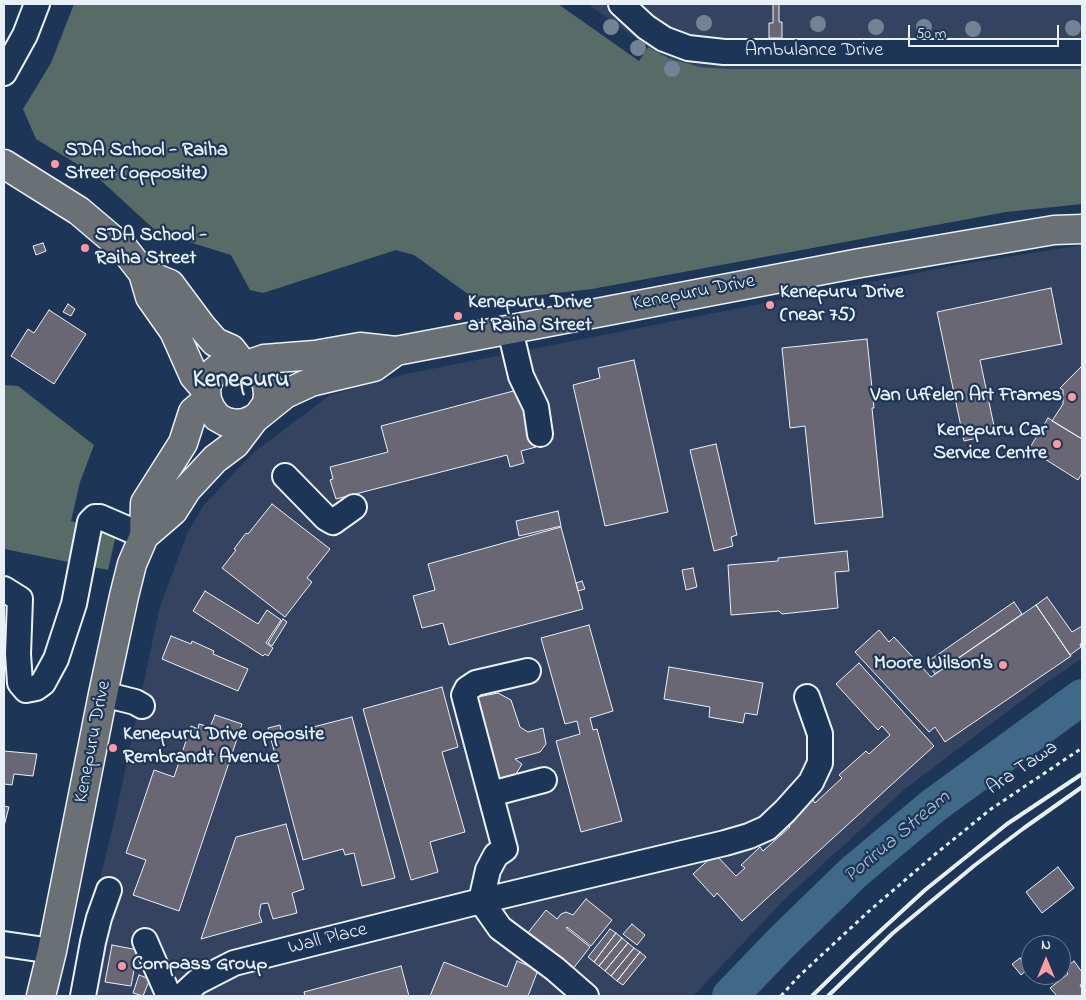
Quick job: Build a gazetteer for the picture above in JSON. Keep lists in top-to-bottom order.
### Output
{
  "streets": {
    "main road": ["Kenepuru Drive"],
    "street": ["Ambulance Drive", "Wall Place"],
    "path": ["Ara Tawa"]
  },
  "districts": ["Kenepuru"],
  "water": ["Porirua Stream"],
  "places": [
    "SDA School - Raiha Street (opposite)",
    "SDA School - Raiha Street",
    "Kenepuru Drive (near 75)",
    "Kenepuru Drive at Raiha Street",
    "Van Uffelen Art Frames",
    "Kenepuru Car Service Centre",
    "Moore Wilson’s",
    "Kenepuru Drive opposite Rembrandt Avenue",
    "Compass Group"
  ],
  "scale_bar": "50 m",
  "north": "top"
}
